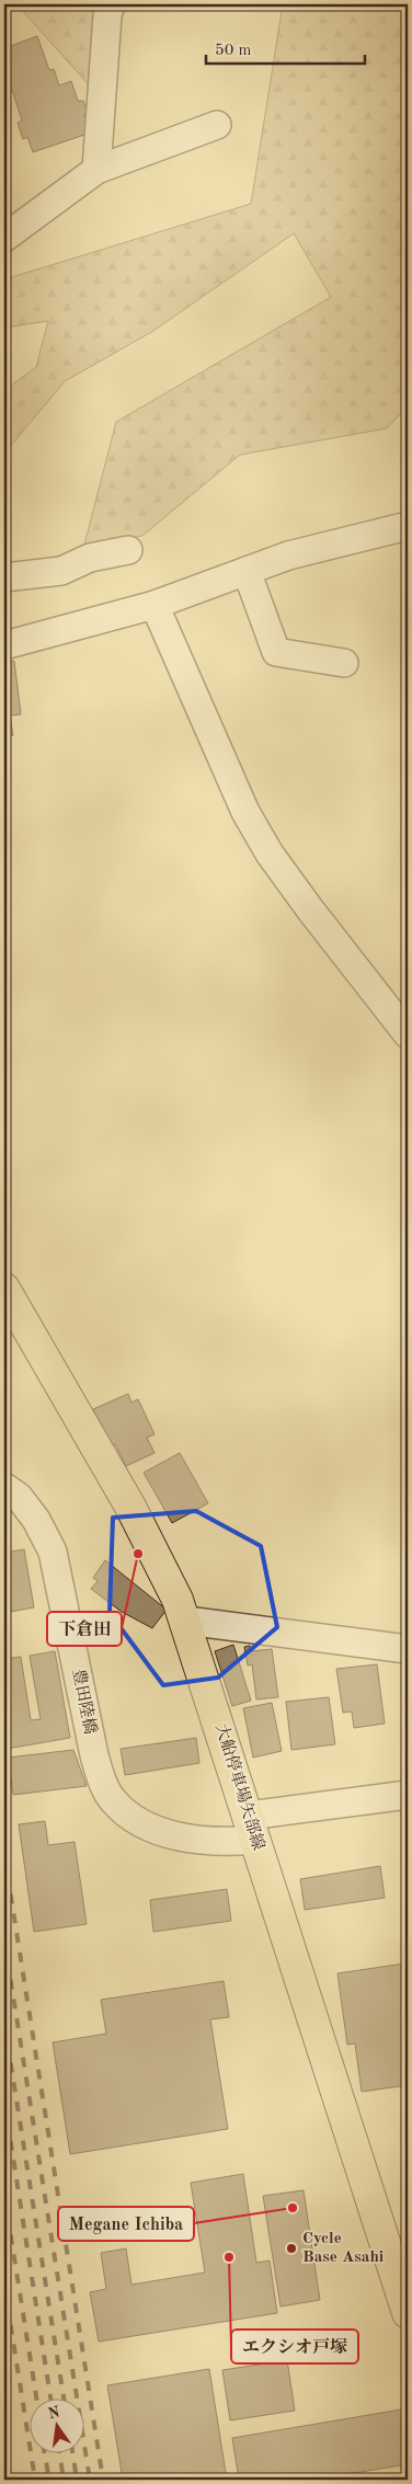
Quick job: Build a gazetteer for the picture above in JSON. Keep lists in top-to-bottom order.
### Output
{
  "streets": {
    "main road": ["大船停車場矢部線"],
    "street": ["豊田陸橋"]
  },
  "crossings": [
    ["豊田陸橋", "大船停車場矢部線"]
  ],
  "places": [
    "下倉田",
    "Megane Ichiba",
    "Cycle Base Asahi",
    "エクシオ戸塚"
  ],
  "scale_bar": "50 m",
  "north": "top"
}
